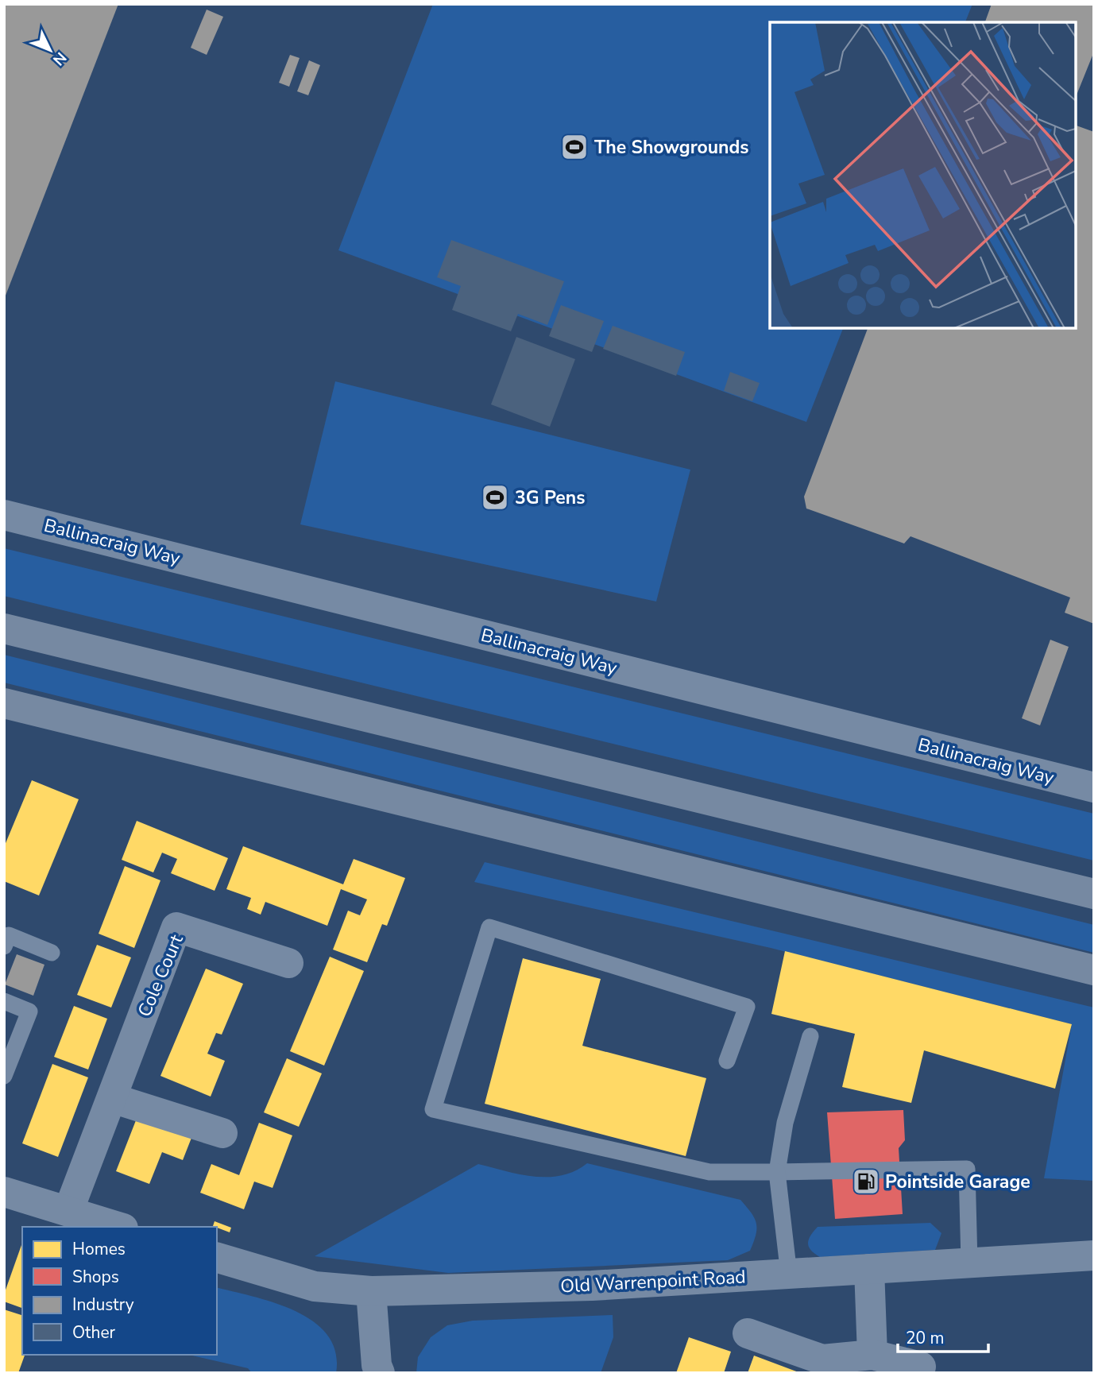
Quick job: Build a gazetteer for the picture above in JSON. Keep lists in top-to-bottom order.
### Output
{
  "streets": {
    "street": ["Ballinacraig Way", "Cole Court", "Old Warrenpoint Road"]
  },
  "places": {
    "sports": ["The Showgrounds", "3G Pens"],
    "fuel station": ["Pointside Garage"]
  },
  "legend": [
    "Homes",
    "Shops",
    "Industry",
    "Other"
  ],
  "scale_bar": "20 m",
  "north": "bottom right"
}
